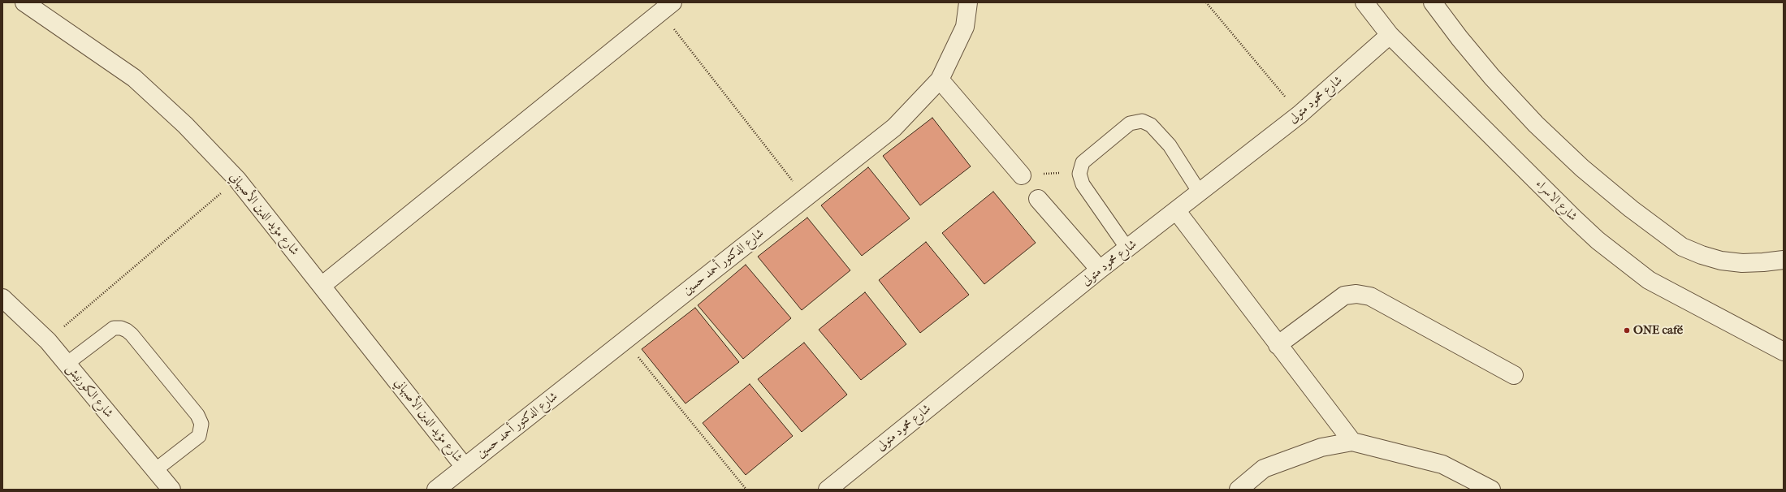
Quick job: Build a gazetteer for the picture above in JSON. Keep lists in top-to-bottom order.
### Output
{
  "streets": {
    "street": [
      "شارع محمود متولى",
      "شارع الاسراء",
      "شارع مؤيد الدين الأصبهاني",
      "شارع الدكتور أحمد حسين",
      "شارع الكورنيش"
    ]
  },
  "crossings": [
    ["شارع محمود متولى", "شارع الاسراء"],
    ["شارع مؤيد الدين الأصبهاني", "شارع الدكتور أحمد حسين"]
  ],
  "places": ["ONE café"]
}
